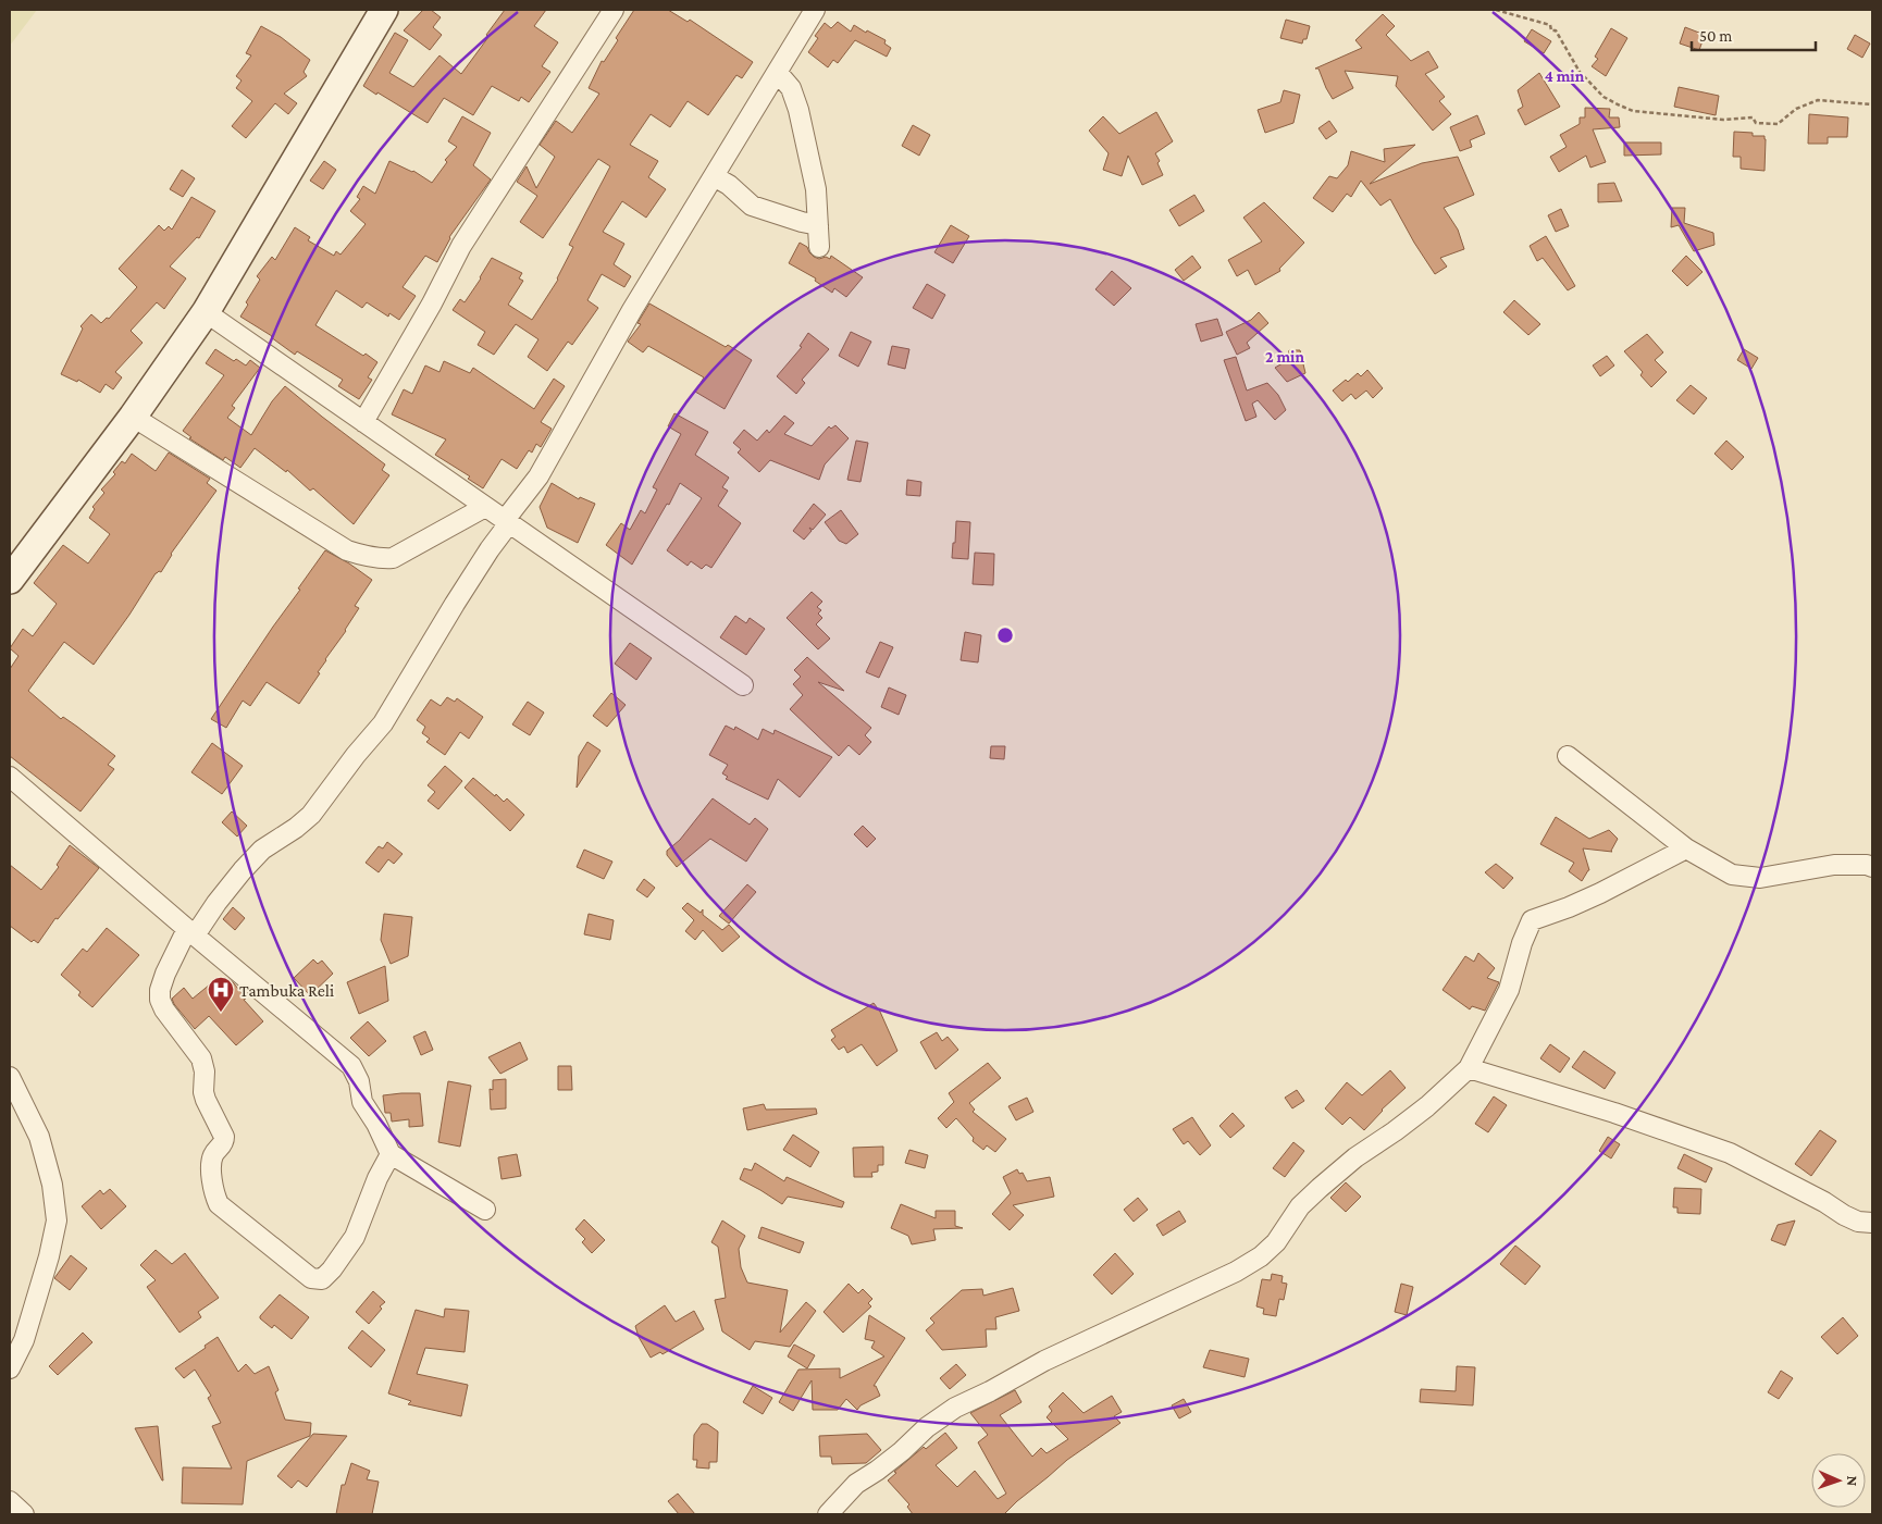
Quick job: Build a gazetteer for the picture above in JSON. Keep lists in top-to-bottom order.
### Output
{
  "places": {
    "hospital": ["Tambuka Reli"]
  },
  "scale_bar": "50 m",
  "north": "right",
  "rings": ["4 min", "2 min"]
}
